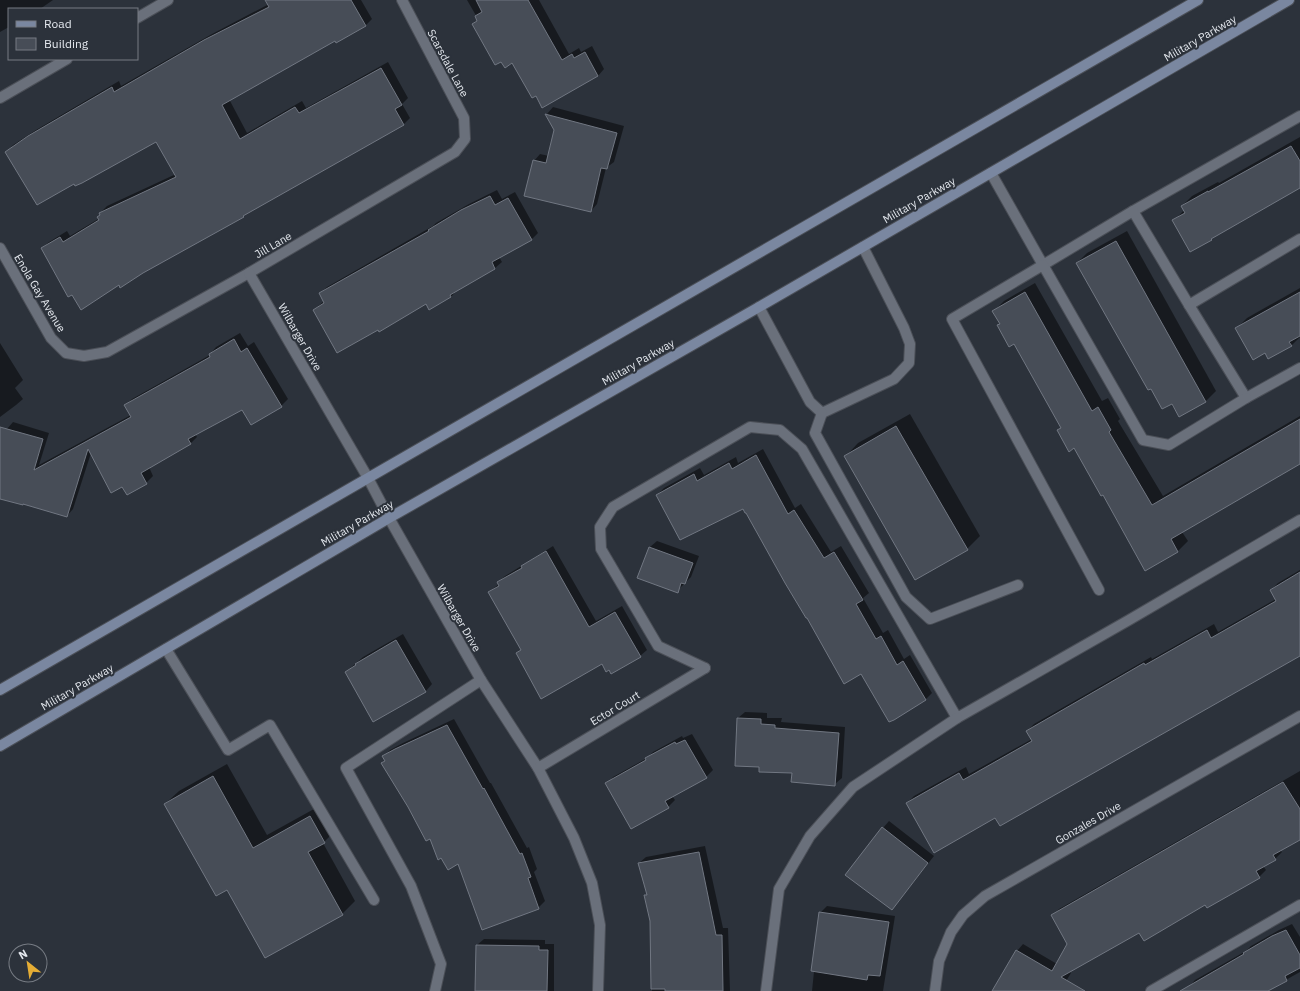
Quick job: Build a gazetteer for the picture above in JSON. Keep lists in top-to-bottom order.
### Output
{
  "streets": {
    "main road": ["Military Parkway"],
    "street": [
      "Scarsdale Lane",
      "Jill Lane",
      "Enola Gay Avenue",
      "Wilbarger Drive",
      "Ector Court",
      "Gonzales Drive"
    ]
  },
  "crossings": [
    ["Military Parkway", "Wilbarger Drive"],
    ["Scarsdale Lane", "Jill Lane"],
    ["Jill Lane", "Enola Gay Avenue"],
    ["Jill Lane", "Wilbarger Drive"],
    ["Wilbarger Drive", "Ector Court"]
  ],
  "legend": ["Road", "Building"],
  "north": "top left"
}
